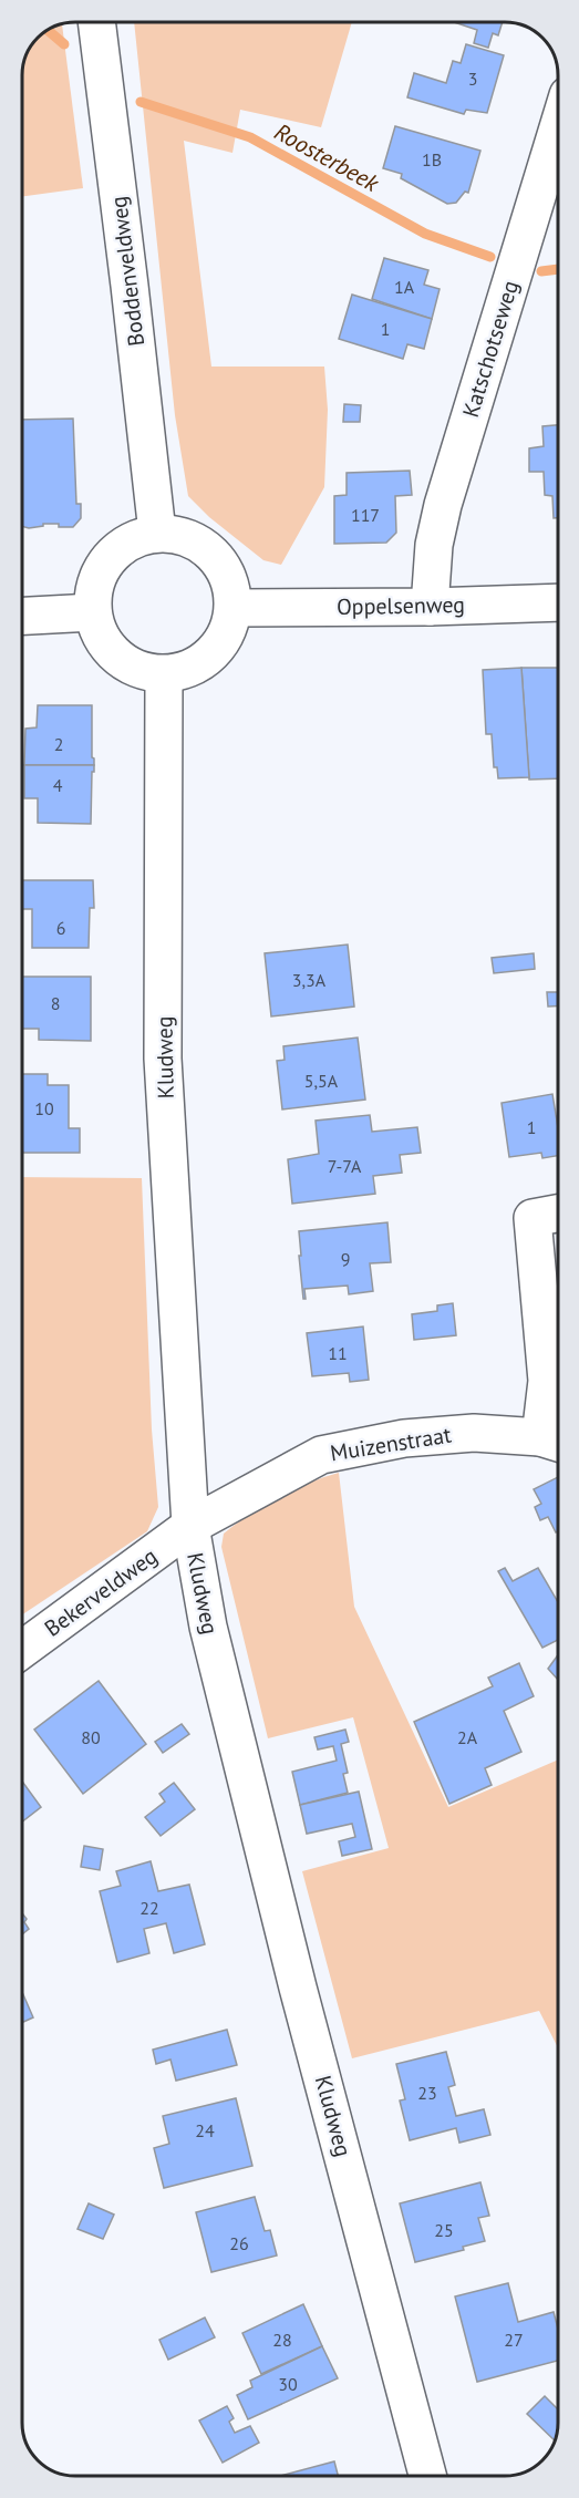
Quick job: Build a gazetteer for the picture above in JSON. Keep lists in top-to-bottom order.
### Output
{
  "streets": {
    "street": [
      "Boddenveldweg",
      "Katschotseweg",
      "Oppelsenweg",
      "Kludweg",
      "Muizenstraat",
      "Bekerveldweg"
    ]
  },
  "crossings": [
    ["Boddenveldweg", "Oppelsenweg"],
    ["Boddenveldweg", "Kludweg"],
    ["Katschotseweg", "Oppelsenweg"],
    ["Oppelsenweg", "Kludweg"],
    ["Kludweg", "Muizenstraat"],
    ["Kludweg", "Bekerveldweg"],
    ["Muizenstraat", "Bekerveldweg"]
  ],
  "water": ["Roosterbeek"],
  "house_numbers": [
    "3",
    "1B",
    "1A",
    "1",
    "117",
    "2",
    "4",
    "6",
    "3,3A",
    "8",
    "5,5A",
    "10",
    "1",
    "7-7A",
    "9",
    "11",
    "80",
    "2A",
    "22",
    "23",
    "24",
    "25",
    "26",
    "28",
    "27",
    "30"
  ]
}
